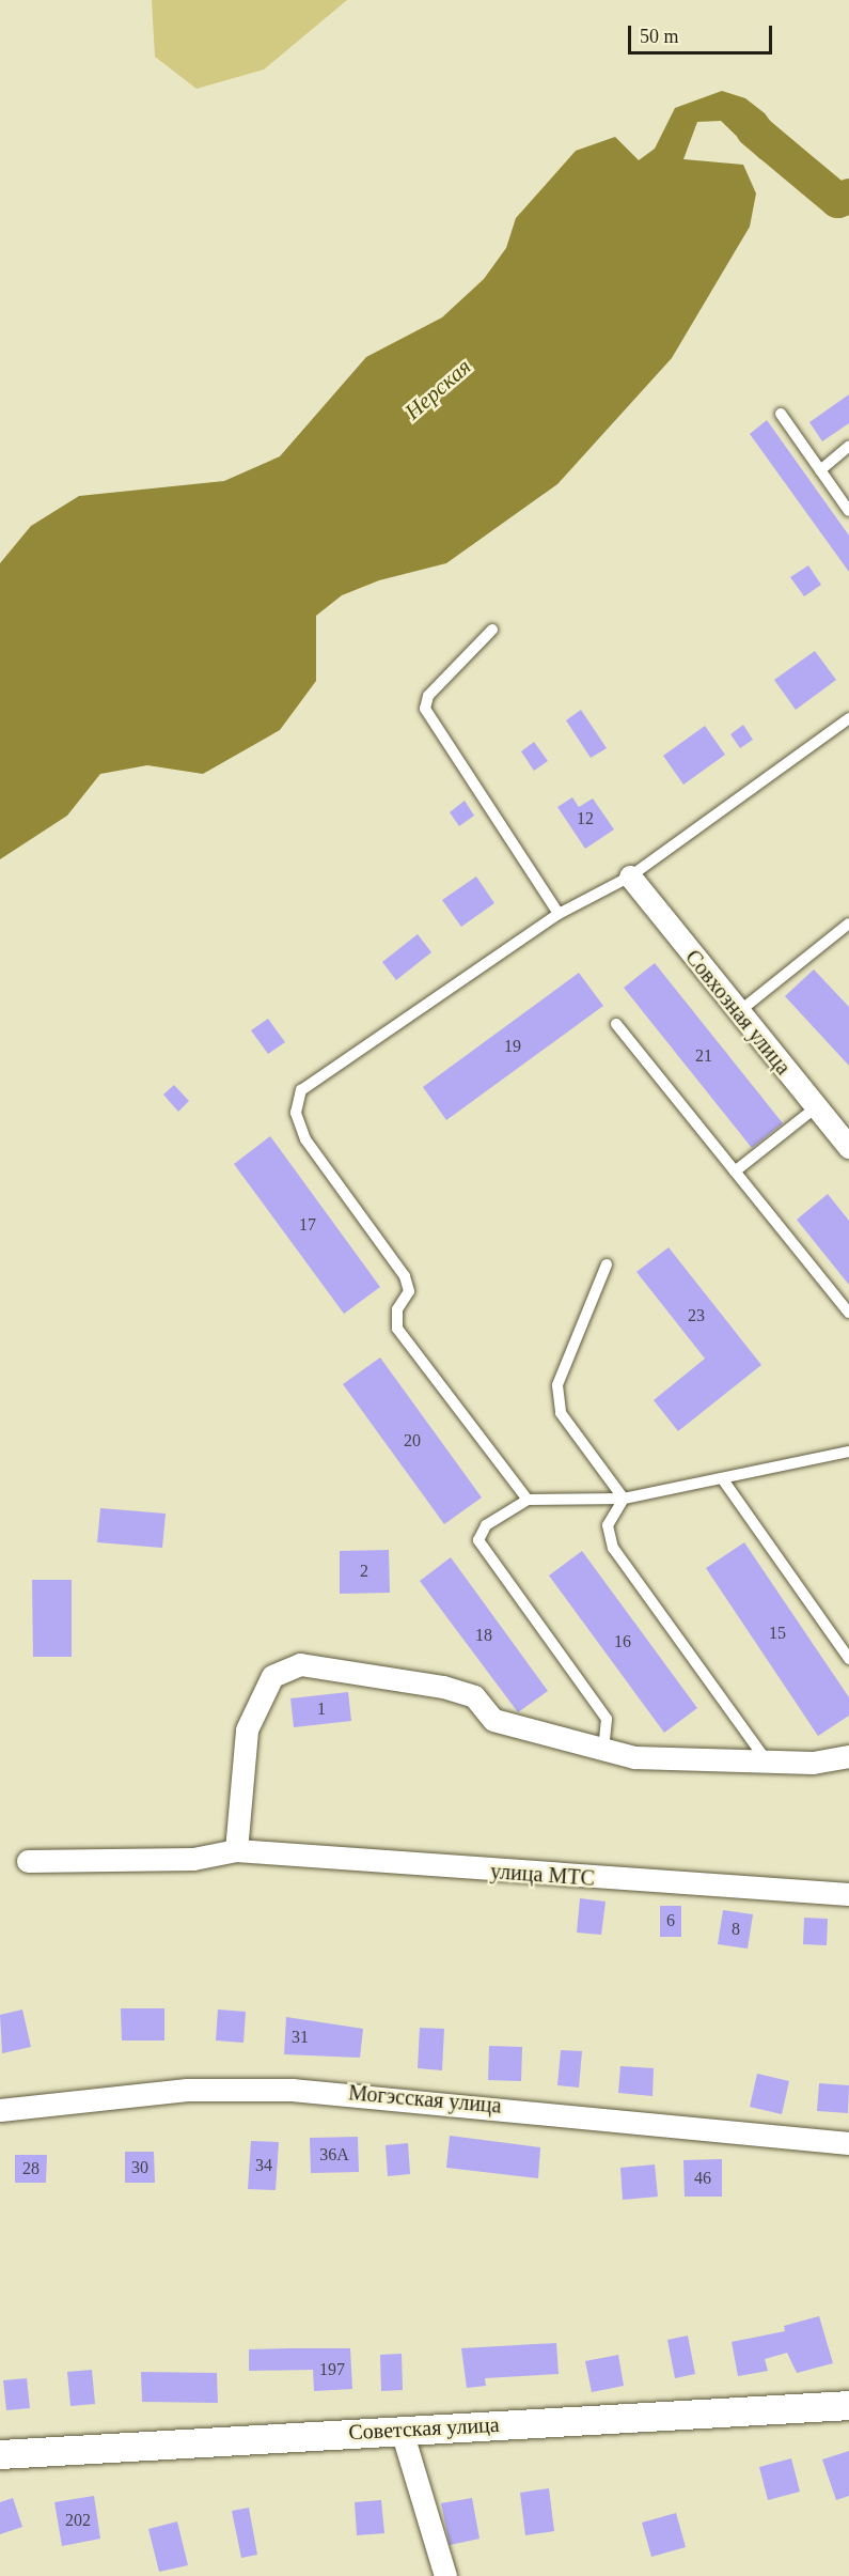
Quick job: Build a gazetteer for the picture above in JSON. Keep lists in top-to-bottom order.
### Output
{
  "streets": {
    "street": [
      "Совхозная улица",
      "улица МТС",
      "Могэсская улица",
      "Советская улица"
    ]
  },
  "water": ["Нерская"],
  "house_numbers": [
    "12",
    "19",
    "21",
    "17",
    "23",
    "20",
    "2",
    "15",
    "18",
    "16",
    "1",
    "6",
    "8",
    "31",
    "36А",
    "34",
    "30",
    "28",
    "46",
    "197",
    "202"
  ],
  "scale_bar": "50 m"
}
